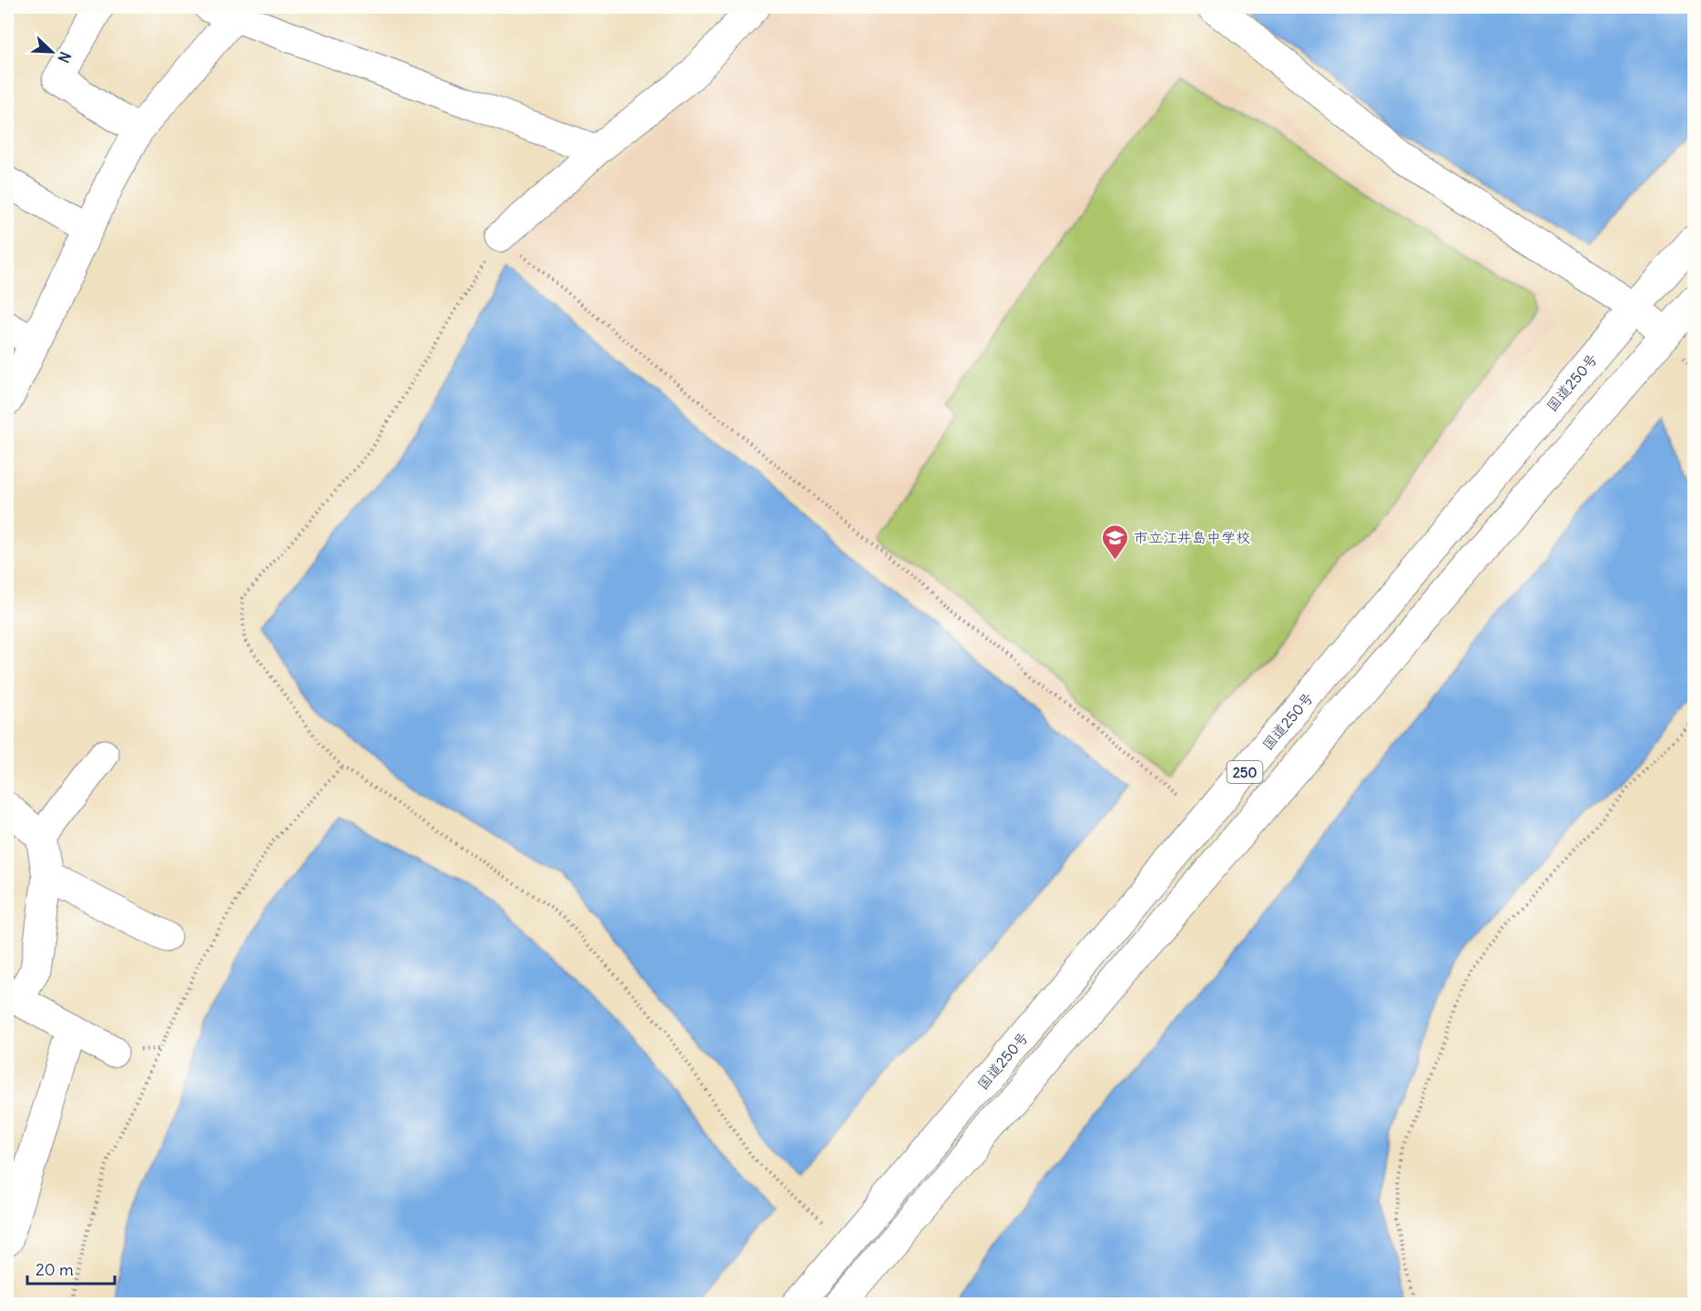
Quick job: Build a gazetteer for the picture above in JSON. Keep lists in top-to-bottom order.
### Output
{
  "streets": {
    "main road": ["国道250号", "250"]
  },
  "places": {
    "school or university": ["市立江井島中学校"]
  },
  "scale_bar": "20 m",
  "north": "bottom right"
}
